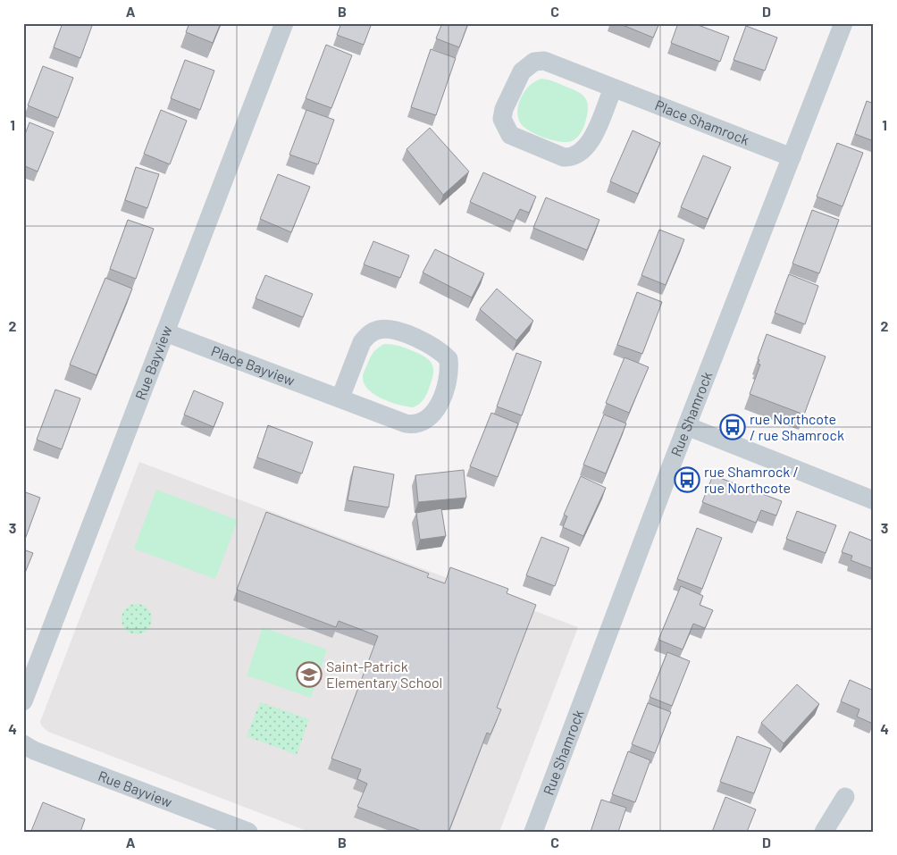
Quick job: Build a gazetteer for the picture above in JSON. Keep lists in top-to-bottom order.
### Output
{
  "streets": {
    "street": [
      "Place Shamrock",
      "Rue Bayview",
      "Place Bayview",
      "Rue Shamrock"
    ]
  },
  "crossings": [
    ["Place Shamrock", "Rue Shamrock"],
    ["Rue Bayview", "Place Bayview"]
  ],
  "places": {
    "bus stop": ["rue Northcote / rue Shamrock", "rue Shamrock / rue Northcote"],
    "school or university": ["Saint-Patrick Elementary School"]
  },
  "grid": {
    "columns": [
      "A",
      "B",
      "C",
      "D"
    ],
    "rows": [
      "1",
      "2",
      "3",
      "4"
    ]
  }
}
